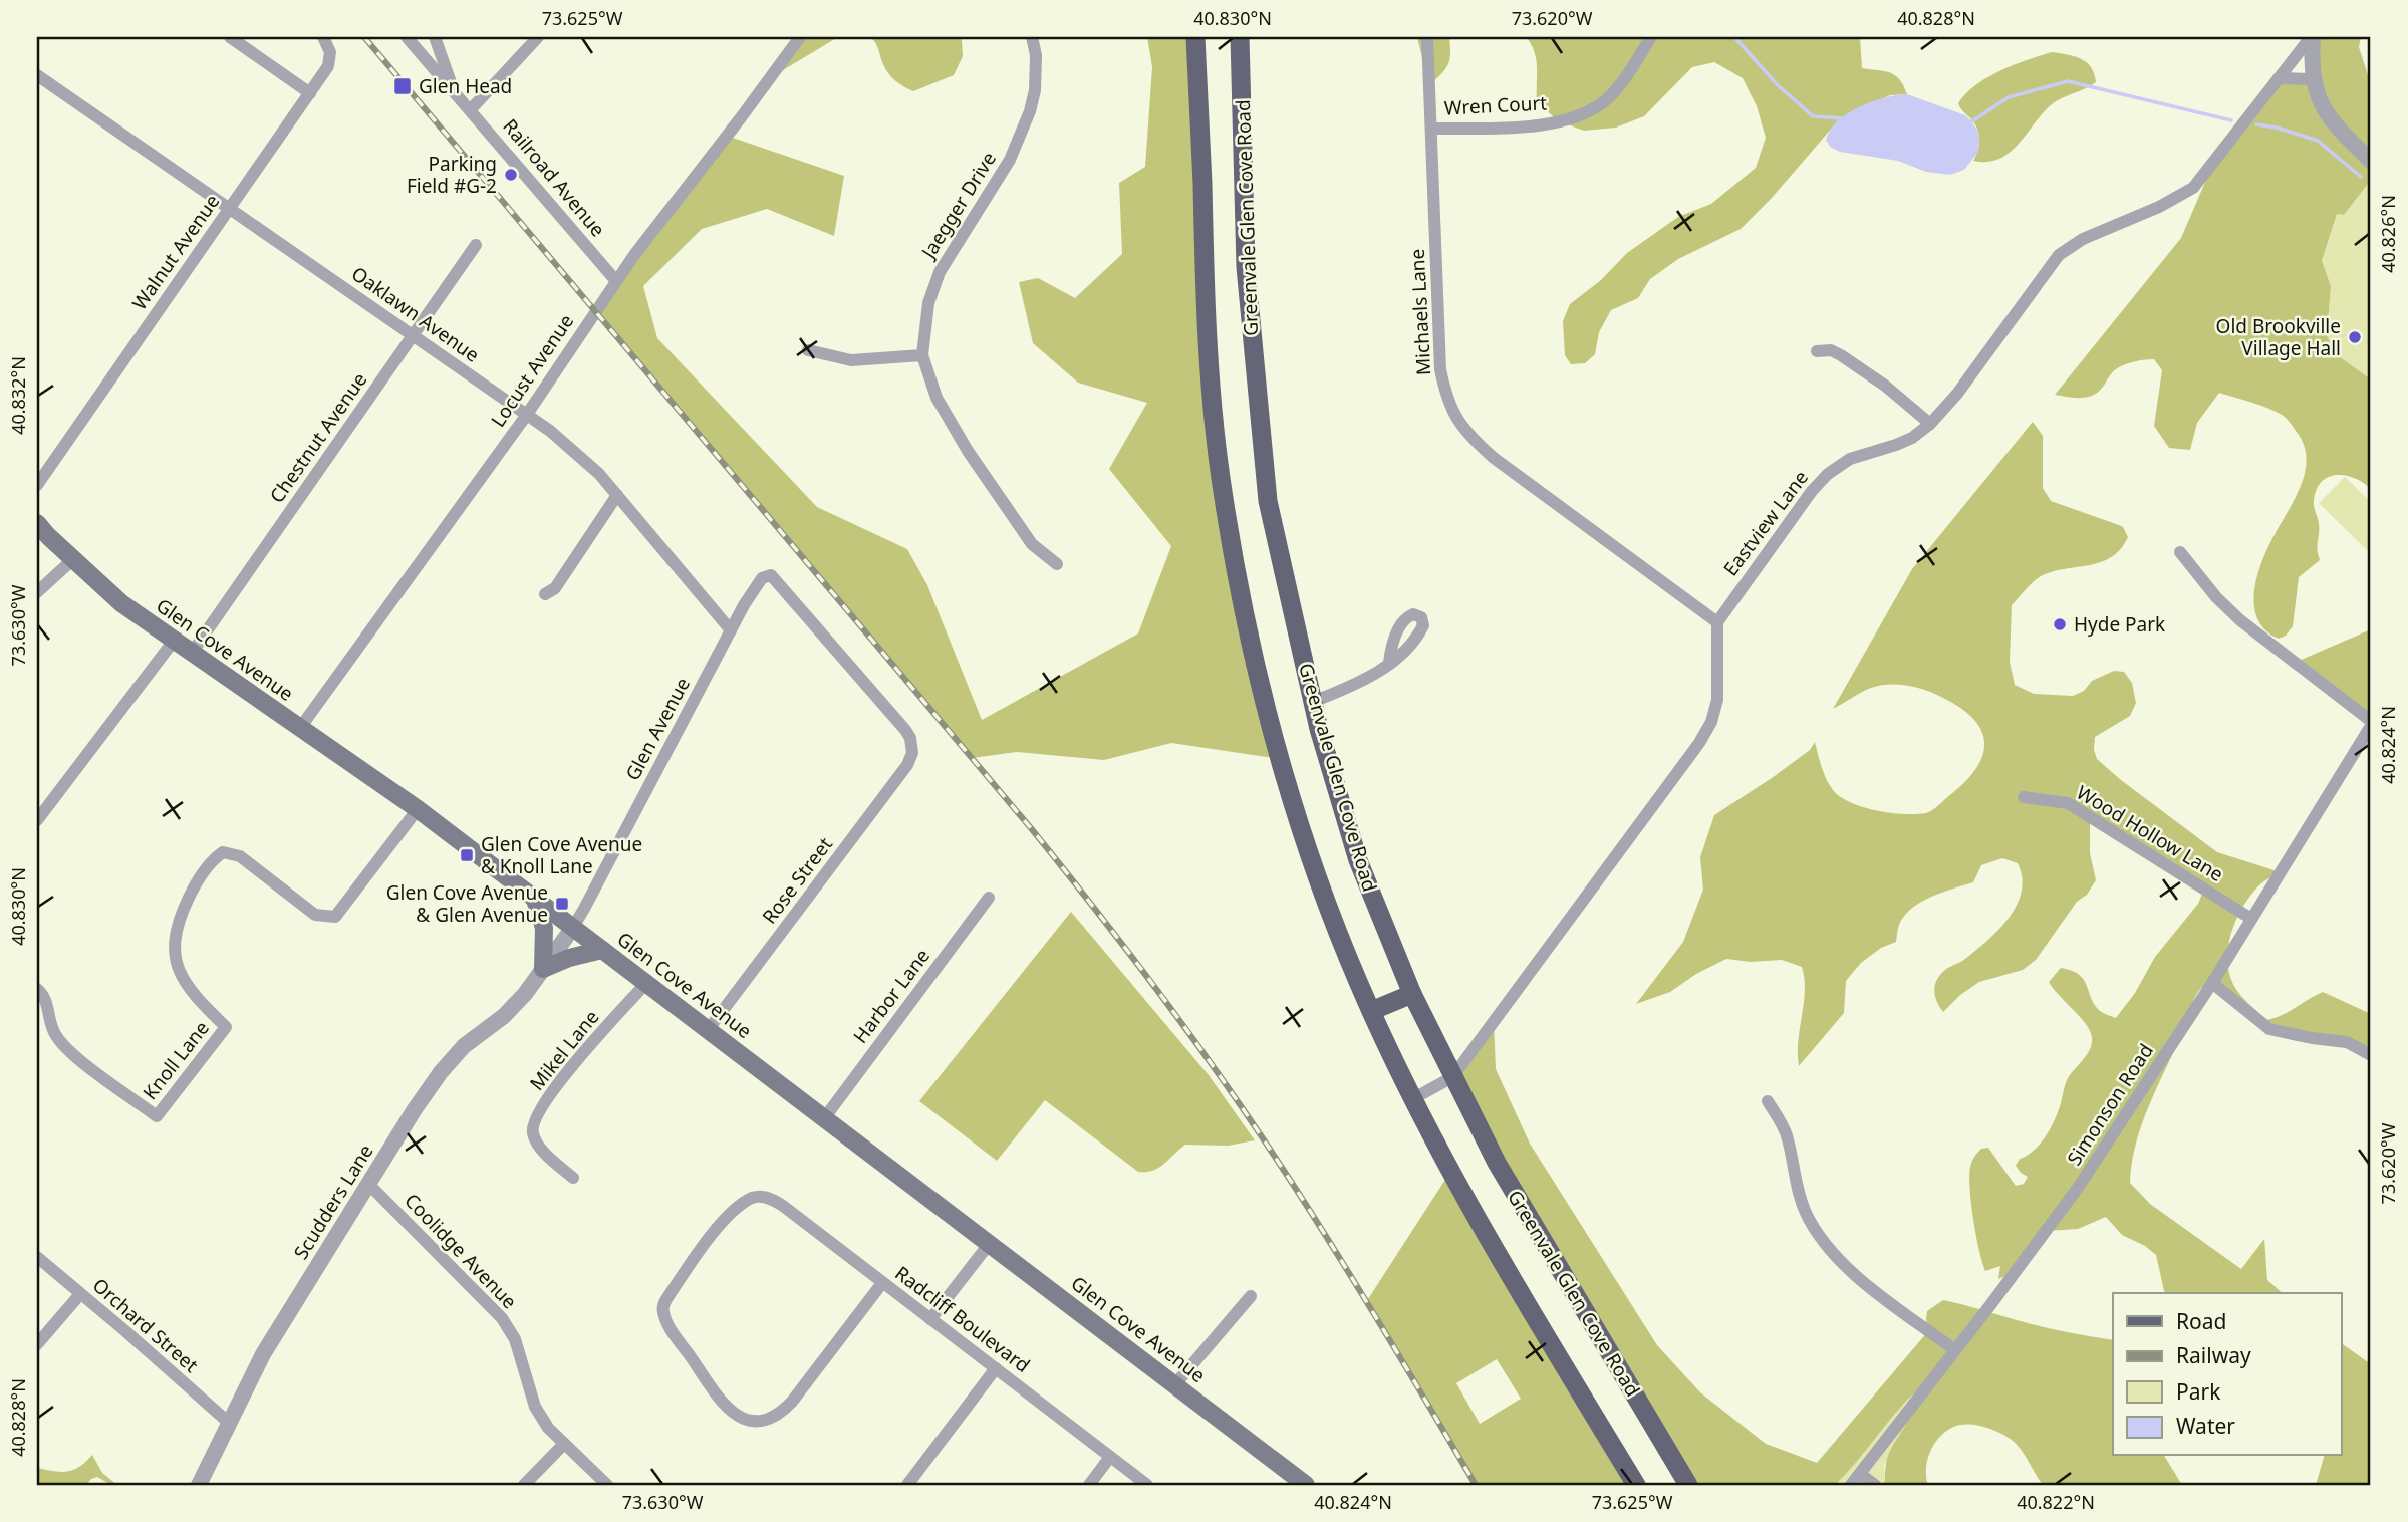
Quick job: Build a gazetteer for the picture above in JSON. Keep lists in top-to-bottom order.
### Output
{
  "streets": {
    "main road": ["Greenvale Glen Cove Road", "Glen Cove Avenue"],
    "street": [
      "Wren Court",
      "Railroad Avenue",
      "Jaegger Drive",
      "Walnut Avenue",
      "Michaels Lane",
      "Oaklawn Avenue",
      "Locust Avenue",
      "Chestnut Avenue",
      "Eastview Lane",
      "Glen Avenue",
      "Wood Hollow Lane",
      "Rose Street",
      "Harbor Lane",
      "Mikel Lane",
      "Knoll Lane",
      "Simonson Road",
      "Scudders Lane",
      "Coolidge Avenue",
      "Radcliff Boulevard",
      "Orchard Street"
    ]
  },
  "crossings": [
    ["Wren Court", "Michaels Lane"],
    ["Railroad Avenue", "Locust Avenue"],
    ["Walnut Avenue", "Oaklawn Avenue"],
    ["Michaels Lane", "Eastview Lane"],
    ["Oaklawn Avenue", "Locust Avenue"],
    ["Oaklawn Avenue", "Chestnut Avenue"],
    ["Oaklawn Avenue", "Glen Avenue"],
    ["Locust Avenue", "Glen Cove Avenue"],
    ["Chestnut Avenue", "Glen Cove Avenue"],
    ["Glen Cove Avenue", "Glen Avenue"],
    ["Glen Cove Avenue", "Rose Street"],
    ["Glen Cove Avenue", "Harbor Lane"],
    ["Glen Cove Avenue", "Mikel Lane"],
    ["Glen Cove Avenue", "Knoll Lane"],
    ["Glen Cove Avenue", "Scudders Lane"],
    ["Glen Avenue", "Rose Street"],
    ["Glen Avenue", "Scudders Lane"],
    ["Wood Hollow Lane", "Simonson Road"],
    ["Scudders Lane", "Coolidge Avenue"],
    ["Scudders Lane", "Orchard Street"]
  ],
  "places": {
    "transit": ["Glen Head", "Glen Cove Avenue & Knoll Lane", "Glen Cove Avenue & Glen Avenue"],
    "other": ["Parking Field #G-2", "Old Brookville Village Hall", "Hyde Park"]
  },
  "legend": [
    "Road",
    "Railway",
    "Park",
    "Water"
  ],
  "coordinates": [
    "73.625°W",
    "40.830°N",
    "73.620°W",
    "40.828°N",
    "40.826°N",
    "40.832°N",
    "73.630°W",
    "40.824°N",
    "40.822°N"
  ]
}
